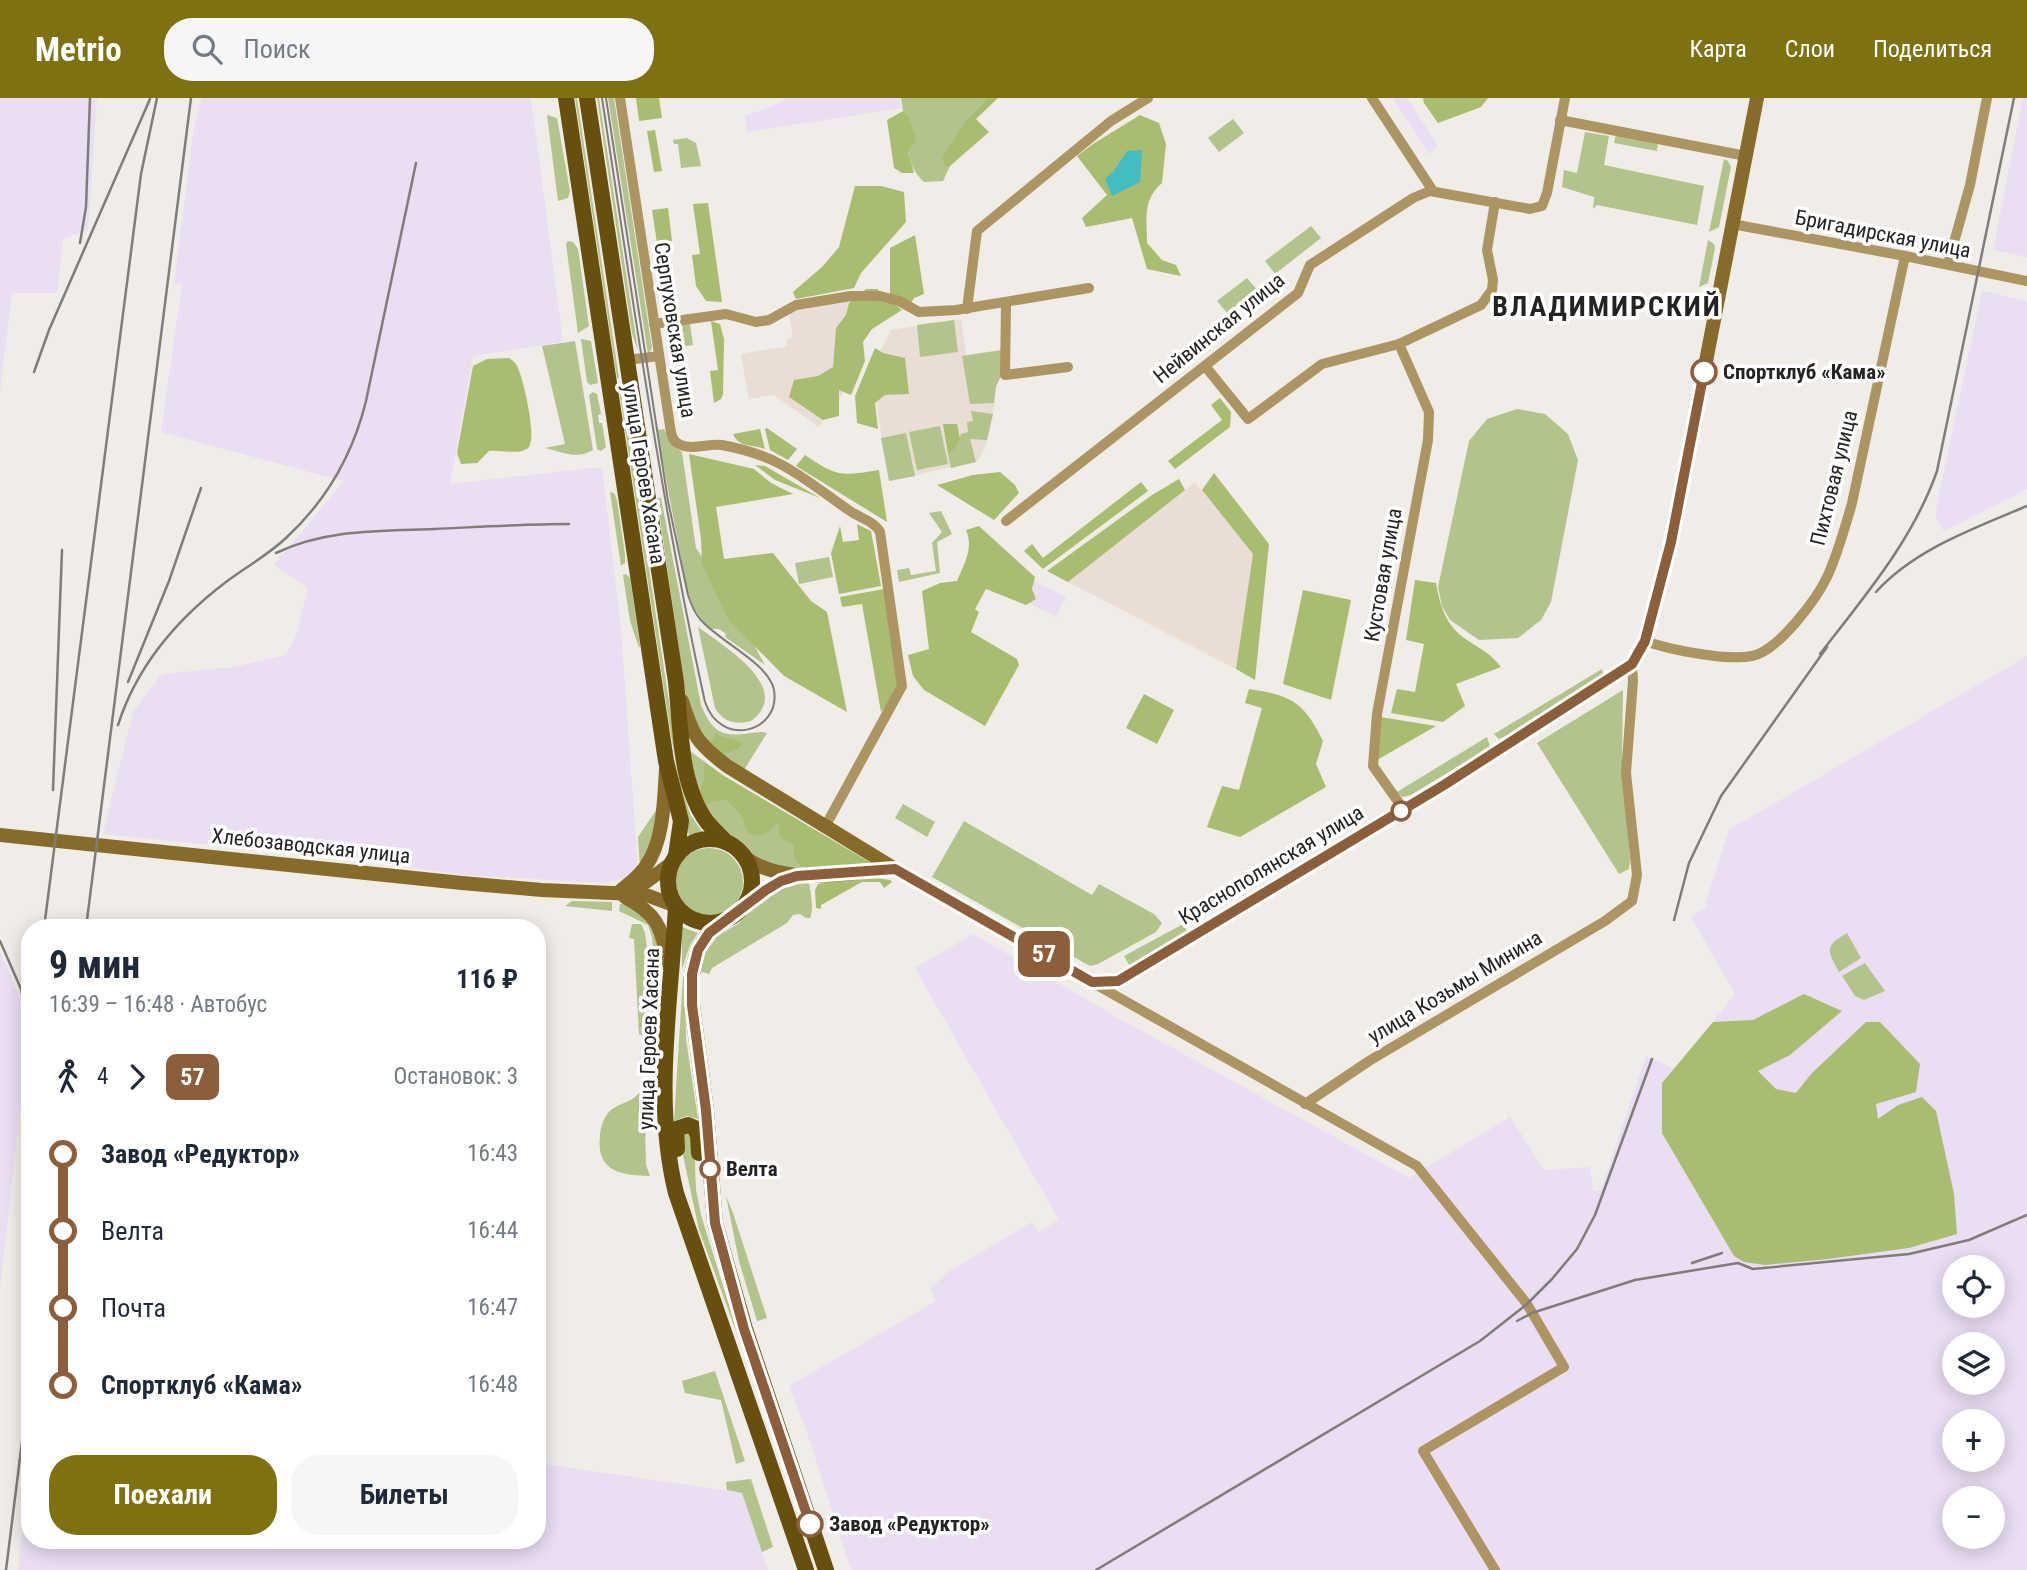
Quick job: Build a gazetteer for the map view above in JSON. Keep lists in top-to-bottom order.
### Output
{
  "streets": {
    "main road": ["улица Героев Хасана", "Хлебозаводская улица", "Краснополянская улица"],
    "street": [
      "Бригадирская улица",
      "Нейвинская улица",
      "Серпуховская улица",
      "Пихтовая улица",
      "Кустовая улица",
      "улица Козьмы Минина"
    ]
  },
  "crossings": [
    ["Бригадирская улица", "Пихтовая улица"],
    ["Бригадирская улица", "Краснополянская улица"],
    ["улица Героев Хасана", "Хлебозаводская улица"],
    ["Пихтовая улица", "Краснополянская улица"],
    ["Кустовая улица", "Краснополянская улица"],
    ["Краснополянская улица", "улица Козьмы Минина"]
  ],
  "districts": ["ВЛАДИМИРСКИЙ"],
  "places": ["Спортклуб «Кама»", "Велта", "Завод «Редуктор»"],
  "lines": ["bus line 57"],
  "page": {
    "header": "Metrio",
    "search": "Поиск",
    "nav": ["Карта", "Слои", "Поделиться"],
    "on_map": "57",
    "heading": ["9 мин", "16:39 – 16:48 · Автобус", "116 ₽"],
    "legs": ["4", "57", "Остановок: 3"],
    "list": [
      {
        "name": "Завод «Редуктор»",
        "value": "16:43"
      },
      {
        "name": "Велта",
        "value": "16:44"
      },
      {
        "name": "Почта",
        "value": "16:47"
      },
      {
        "name": "Спортклуб «Кама»",
        "value": "16:48"
      }
    ],
    "map_buttons": ["+", "−"],
    "buttons": ["Поехали", "Билеты"]
  }
}
